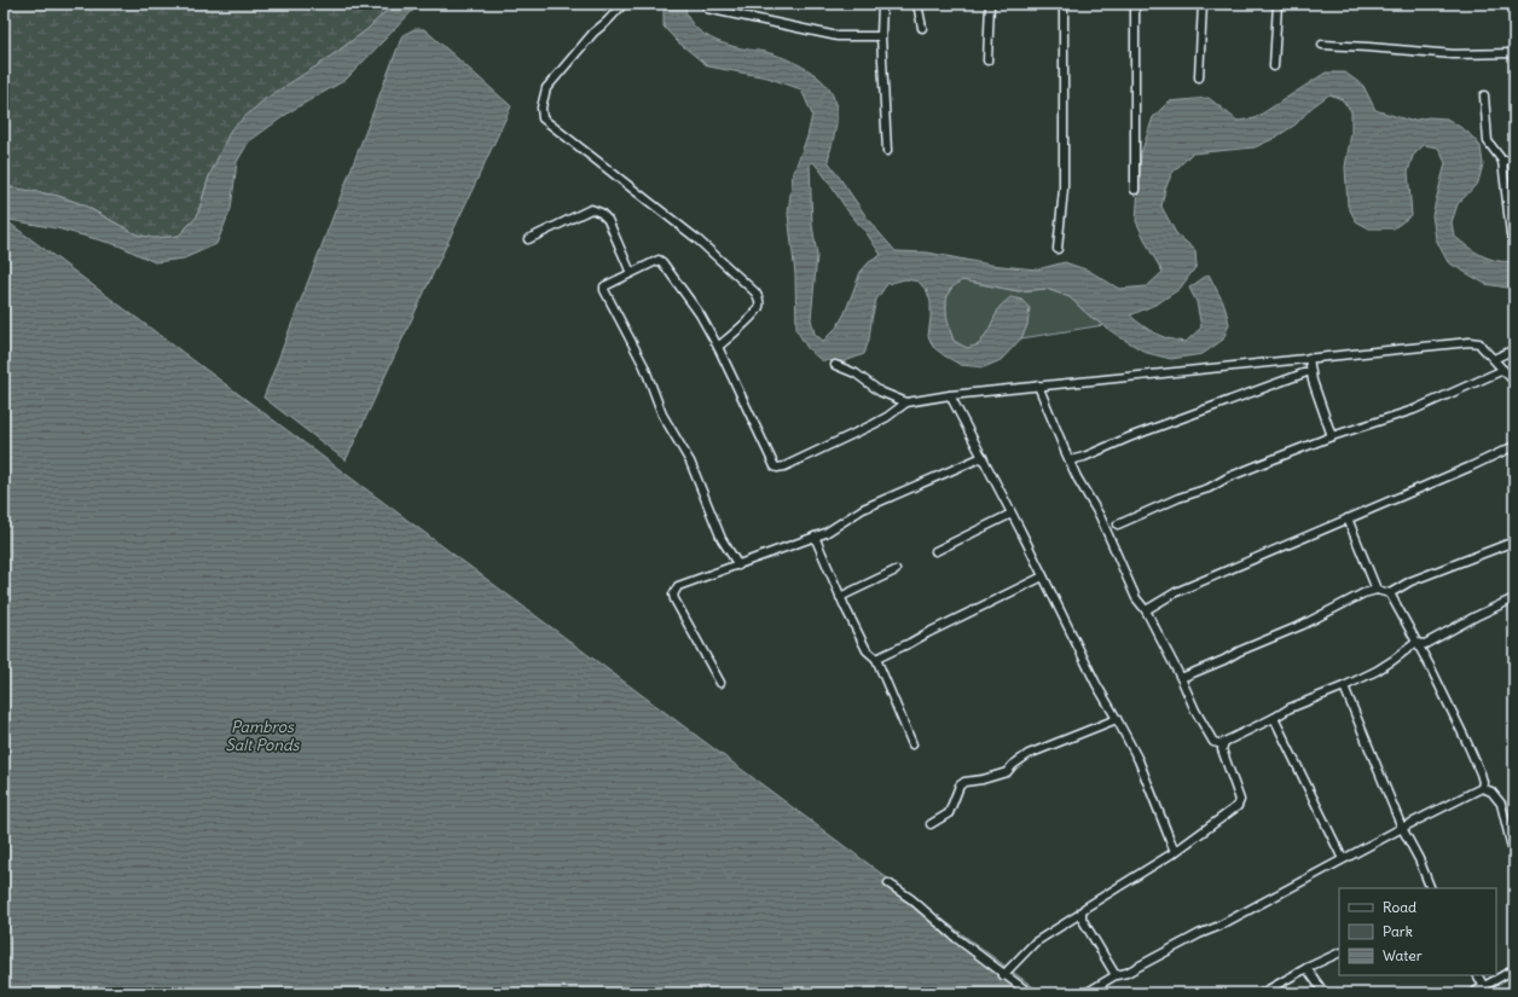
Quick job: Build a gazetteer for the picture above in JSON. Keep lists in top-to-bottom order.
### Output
{
  "water": ["Pambros Salt Ponds"],
  "legend": ["Road", "Park", "Water"]
}
